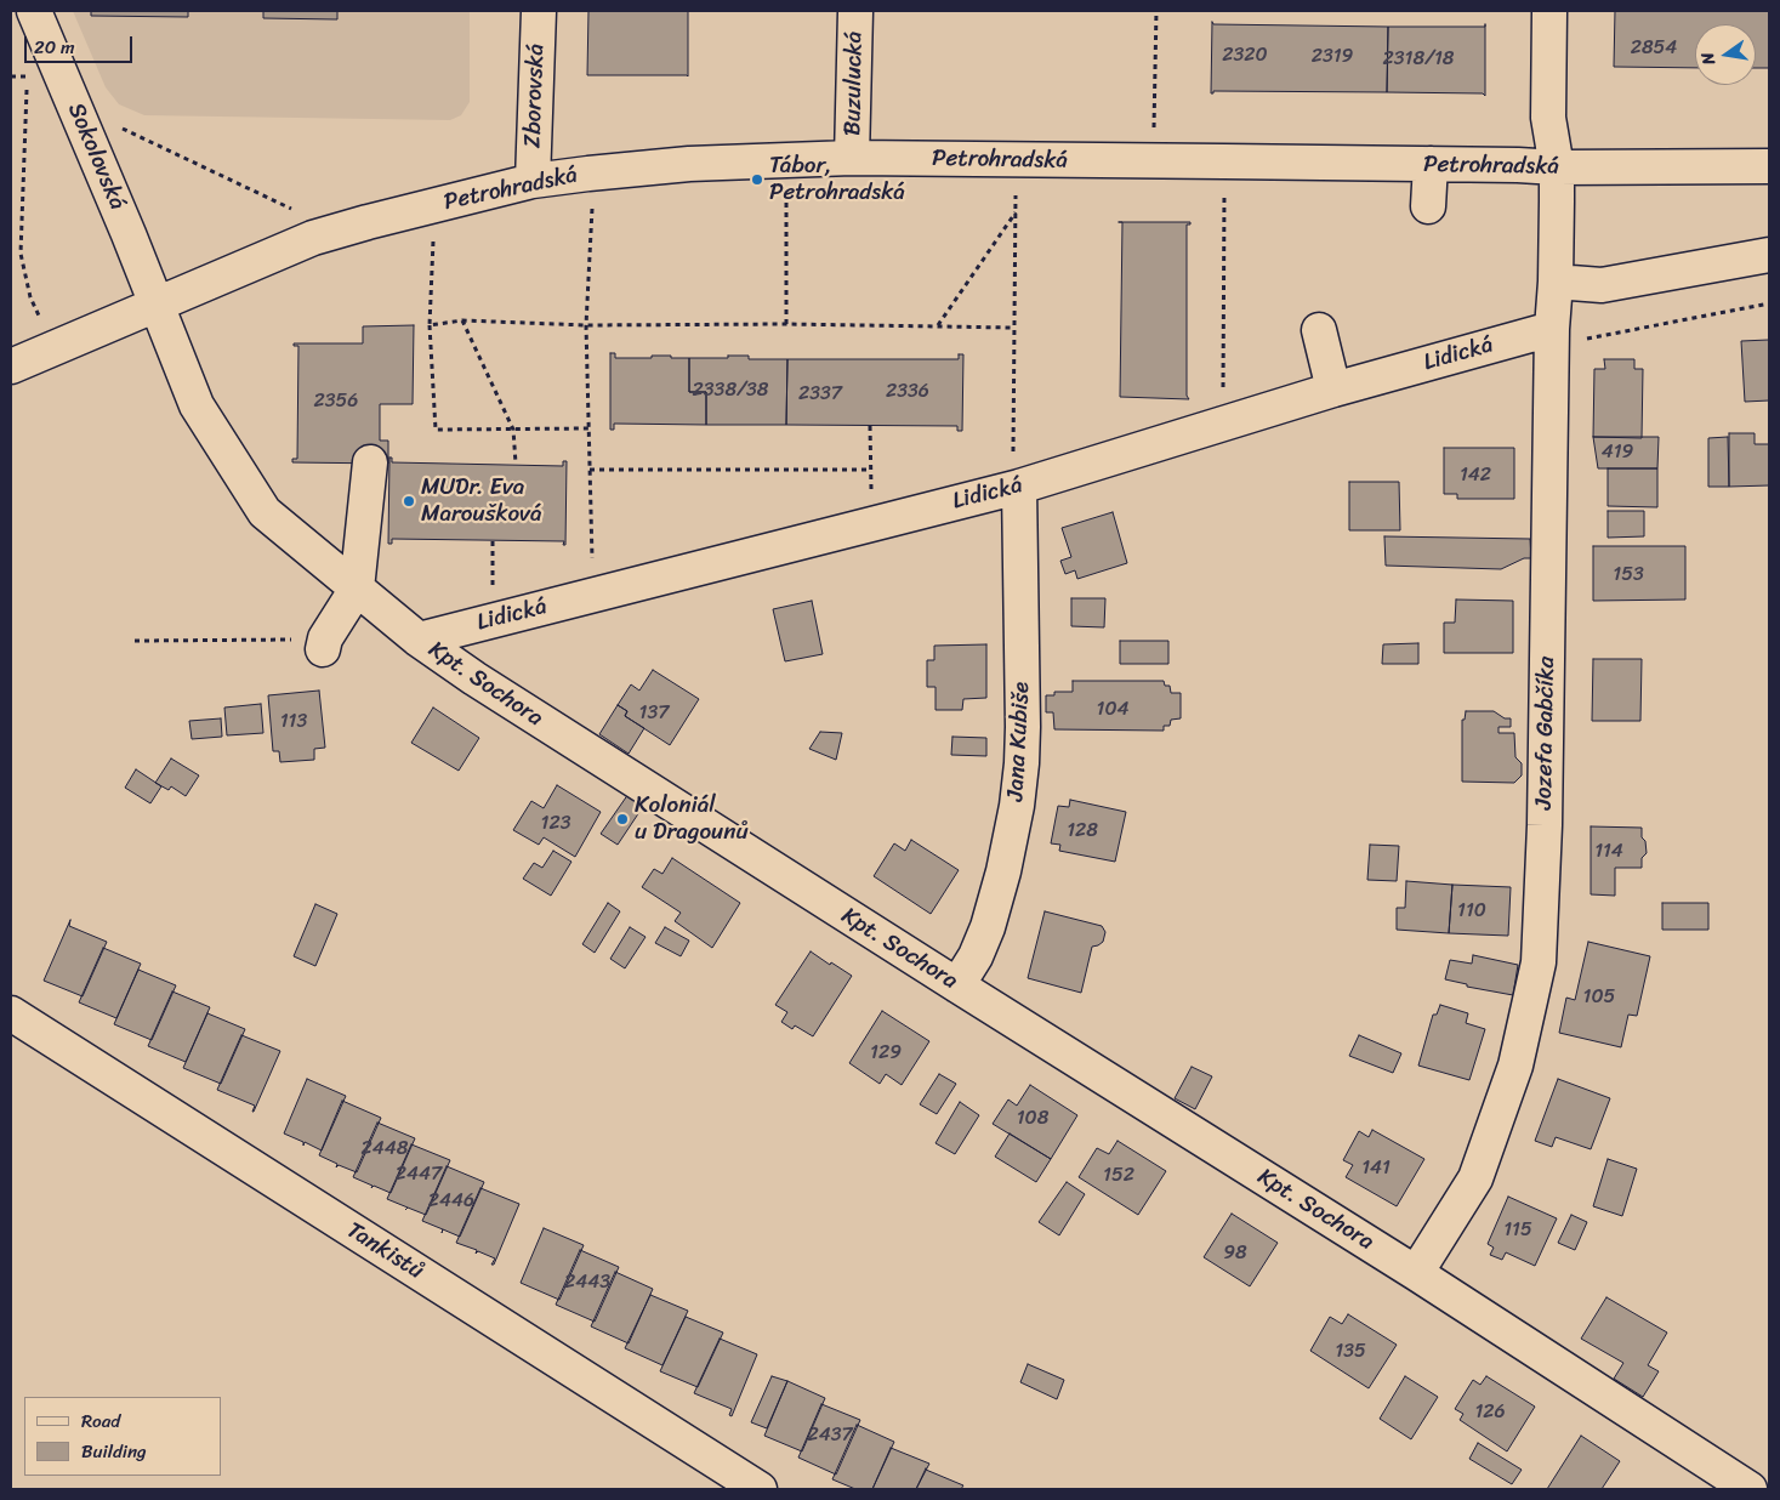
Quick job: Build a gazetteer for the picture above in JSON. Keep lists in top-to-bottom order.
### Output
{
  "streets": {
    "street": [
      "Buzulucká",
      "Zborovská",
      "Sokolovská",
      "Petrohradská",
      "Lidická",
      "Kpt. Sochora",
      "Jozefa Gabčíka",
      "Jana Kubiše",
      "Tankistů"
    ]
  },
  "crossings": [
    ["Buzulucká", "Petrohradská"],
    ["Zborovská", "Petrohradská"],
    ["Sokolovská", "Petrohradská"],
    ["Sokolovská", "Kpt. Sochora"],
    ["Petrohradská", "Kpt. Sochora"],
    ["Petrohradská", "Jozefa Gabčíka"],
    ["Lidická", "Kpt. Sochora"],
    ["Lidická", "Jozefa Gabčíka"],
    ["Lidická", "Jana Kubiše"],
    ["Kpt. Sochora", "Jozefa Gabčíka"],
    ["Kpt. Sochora", "Jana Kubiše"]
  ],
  "places": ["Tábor, Petrohradská", "MUDr. Eva Maroušková", "Koloniál u Dragounů"],
  "house_numbers": [
    "2854",
    "2320",
    "2319",
    "2318/18",
    "2338/38",
    "2336",
    "2337",
    "2356",
    "419",
    "142",
    "153",
    "104",
    "137",
    "113",
    "123",
    "128",
    "114",
    "110",
    "105",
    "129",
    "108",
    "2448",
    "141",
    "2447",
    "152",
    "2446",
    "115",
    "98",
    "2443",
    "135",
    "126",
    "2437"
  ],
  "legend": ["Road", "Building"],
  "scale_bar": "20 m",
  "north": "left"
}
